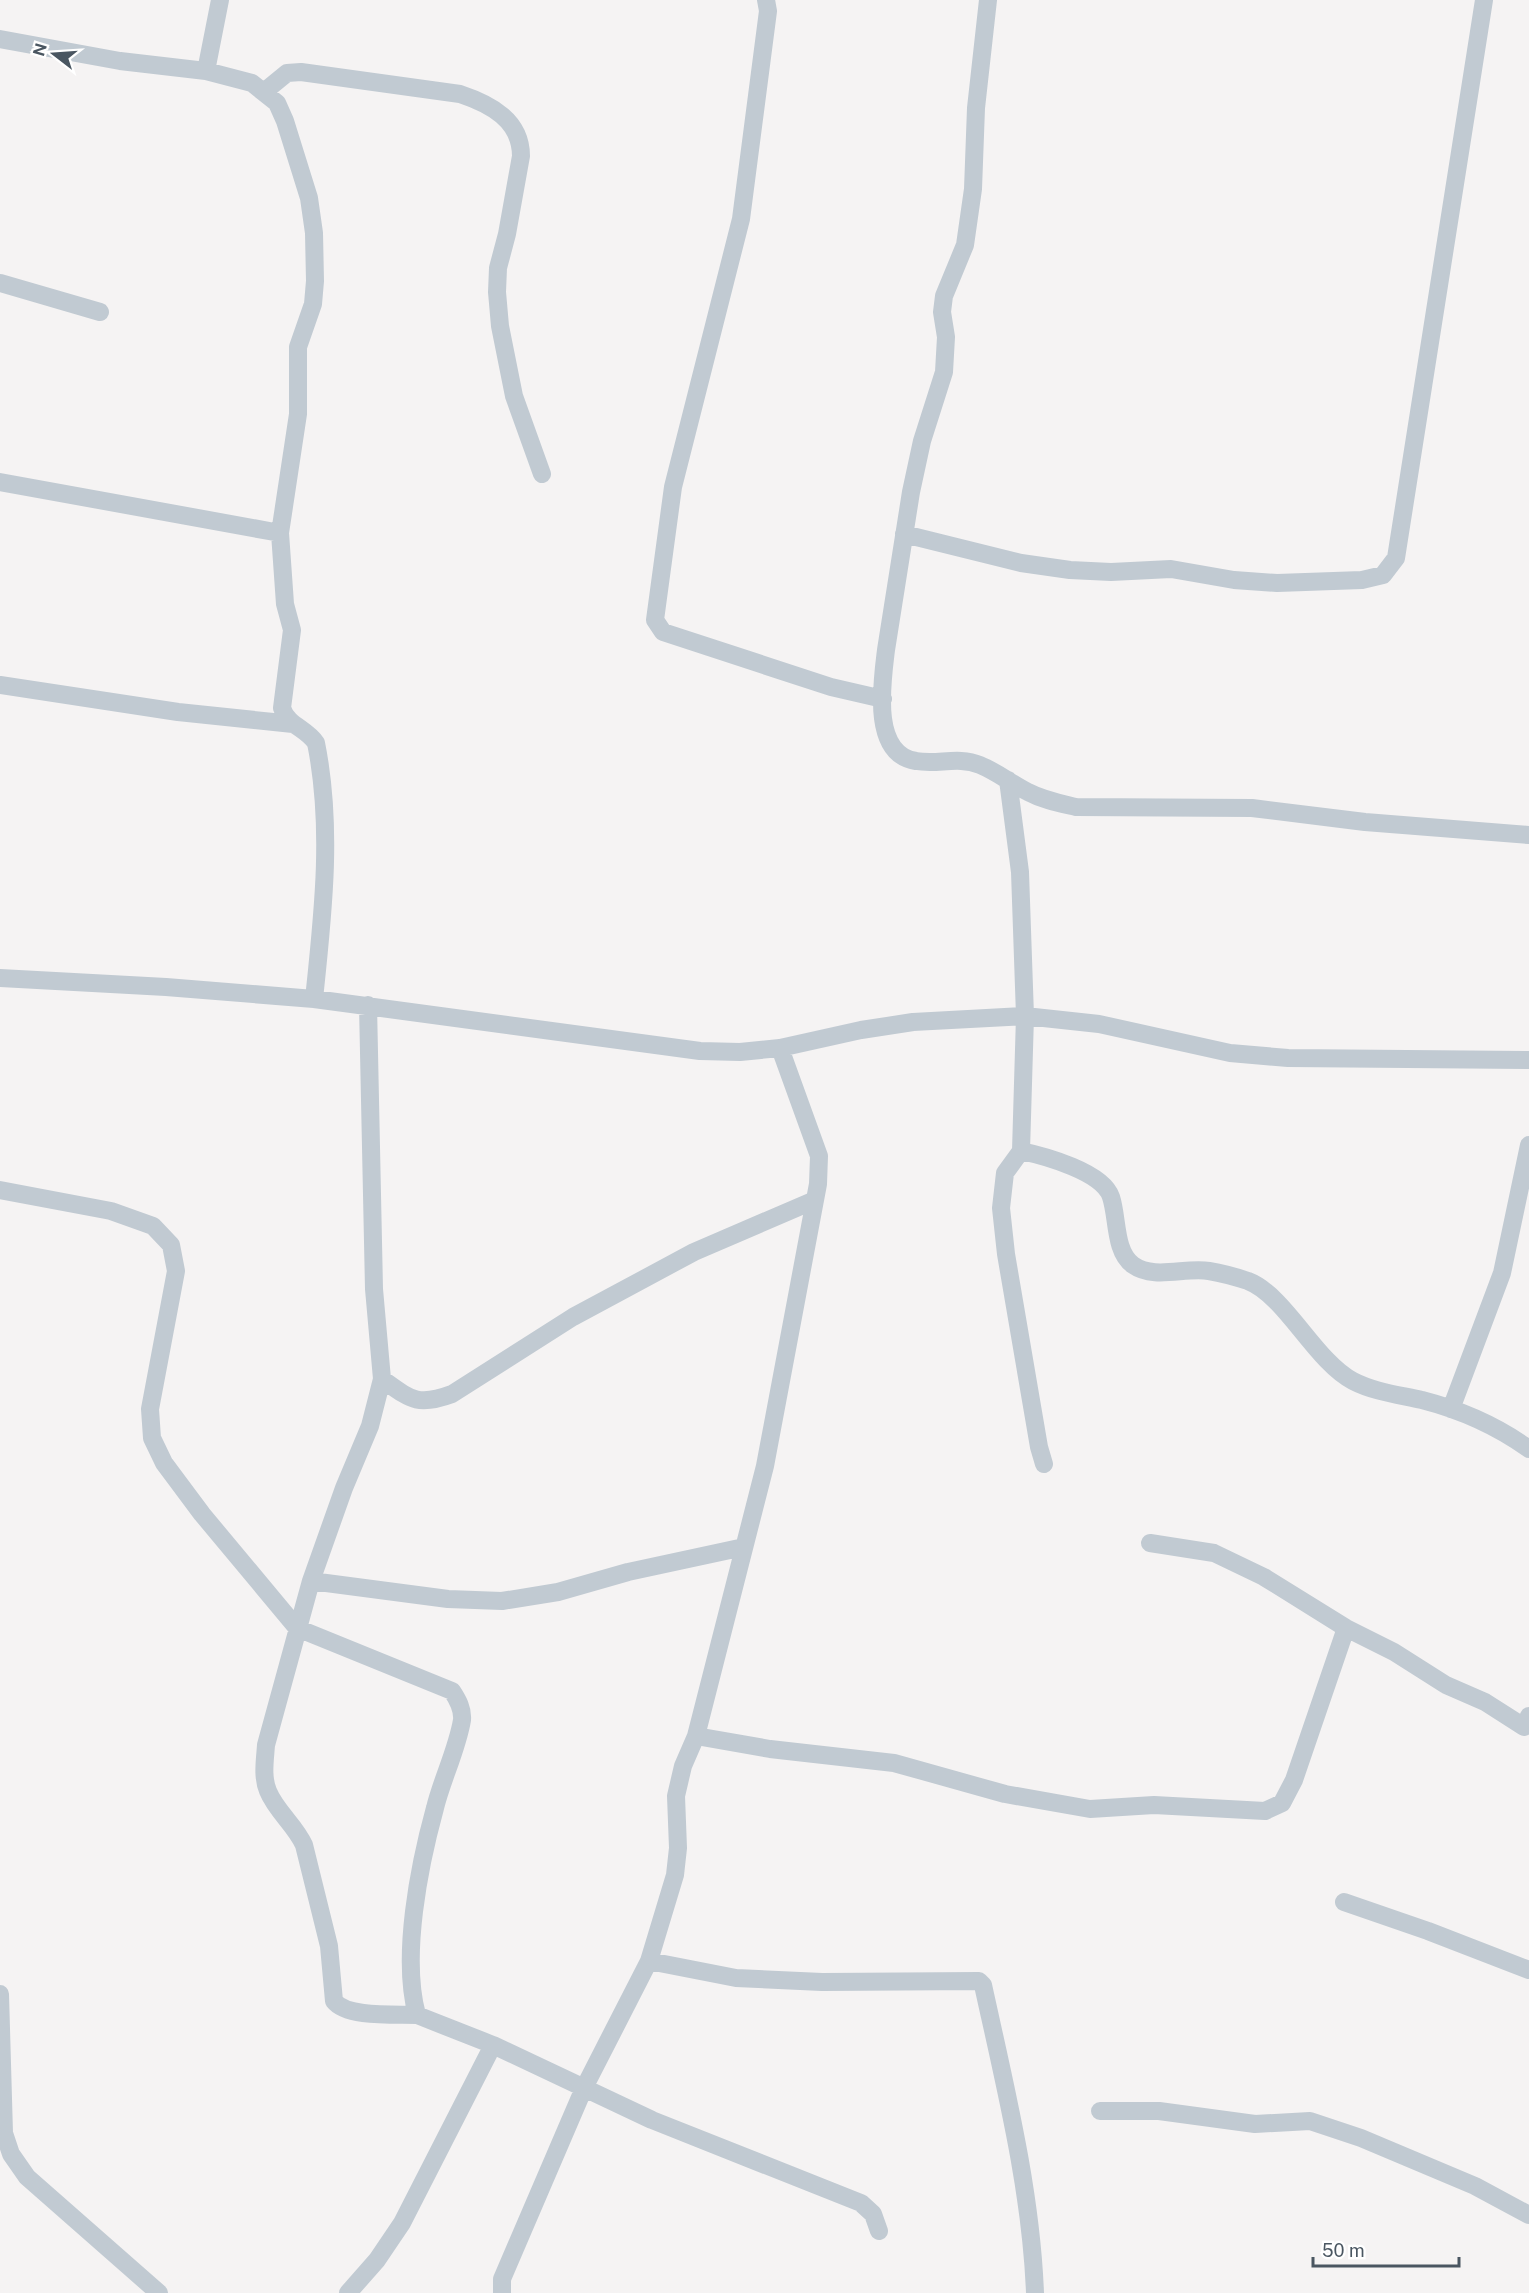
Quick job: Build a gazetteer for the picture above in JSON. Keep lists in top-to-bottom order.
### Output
{
  "scale_bar": "50 m",
  "north": "left"
}
